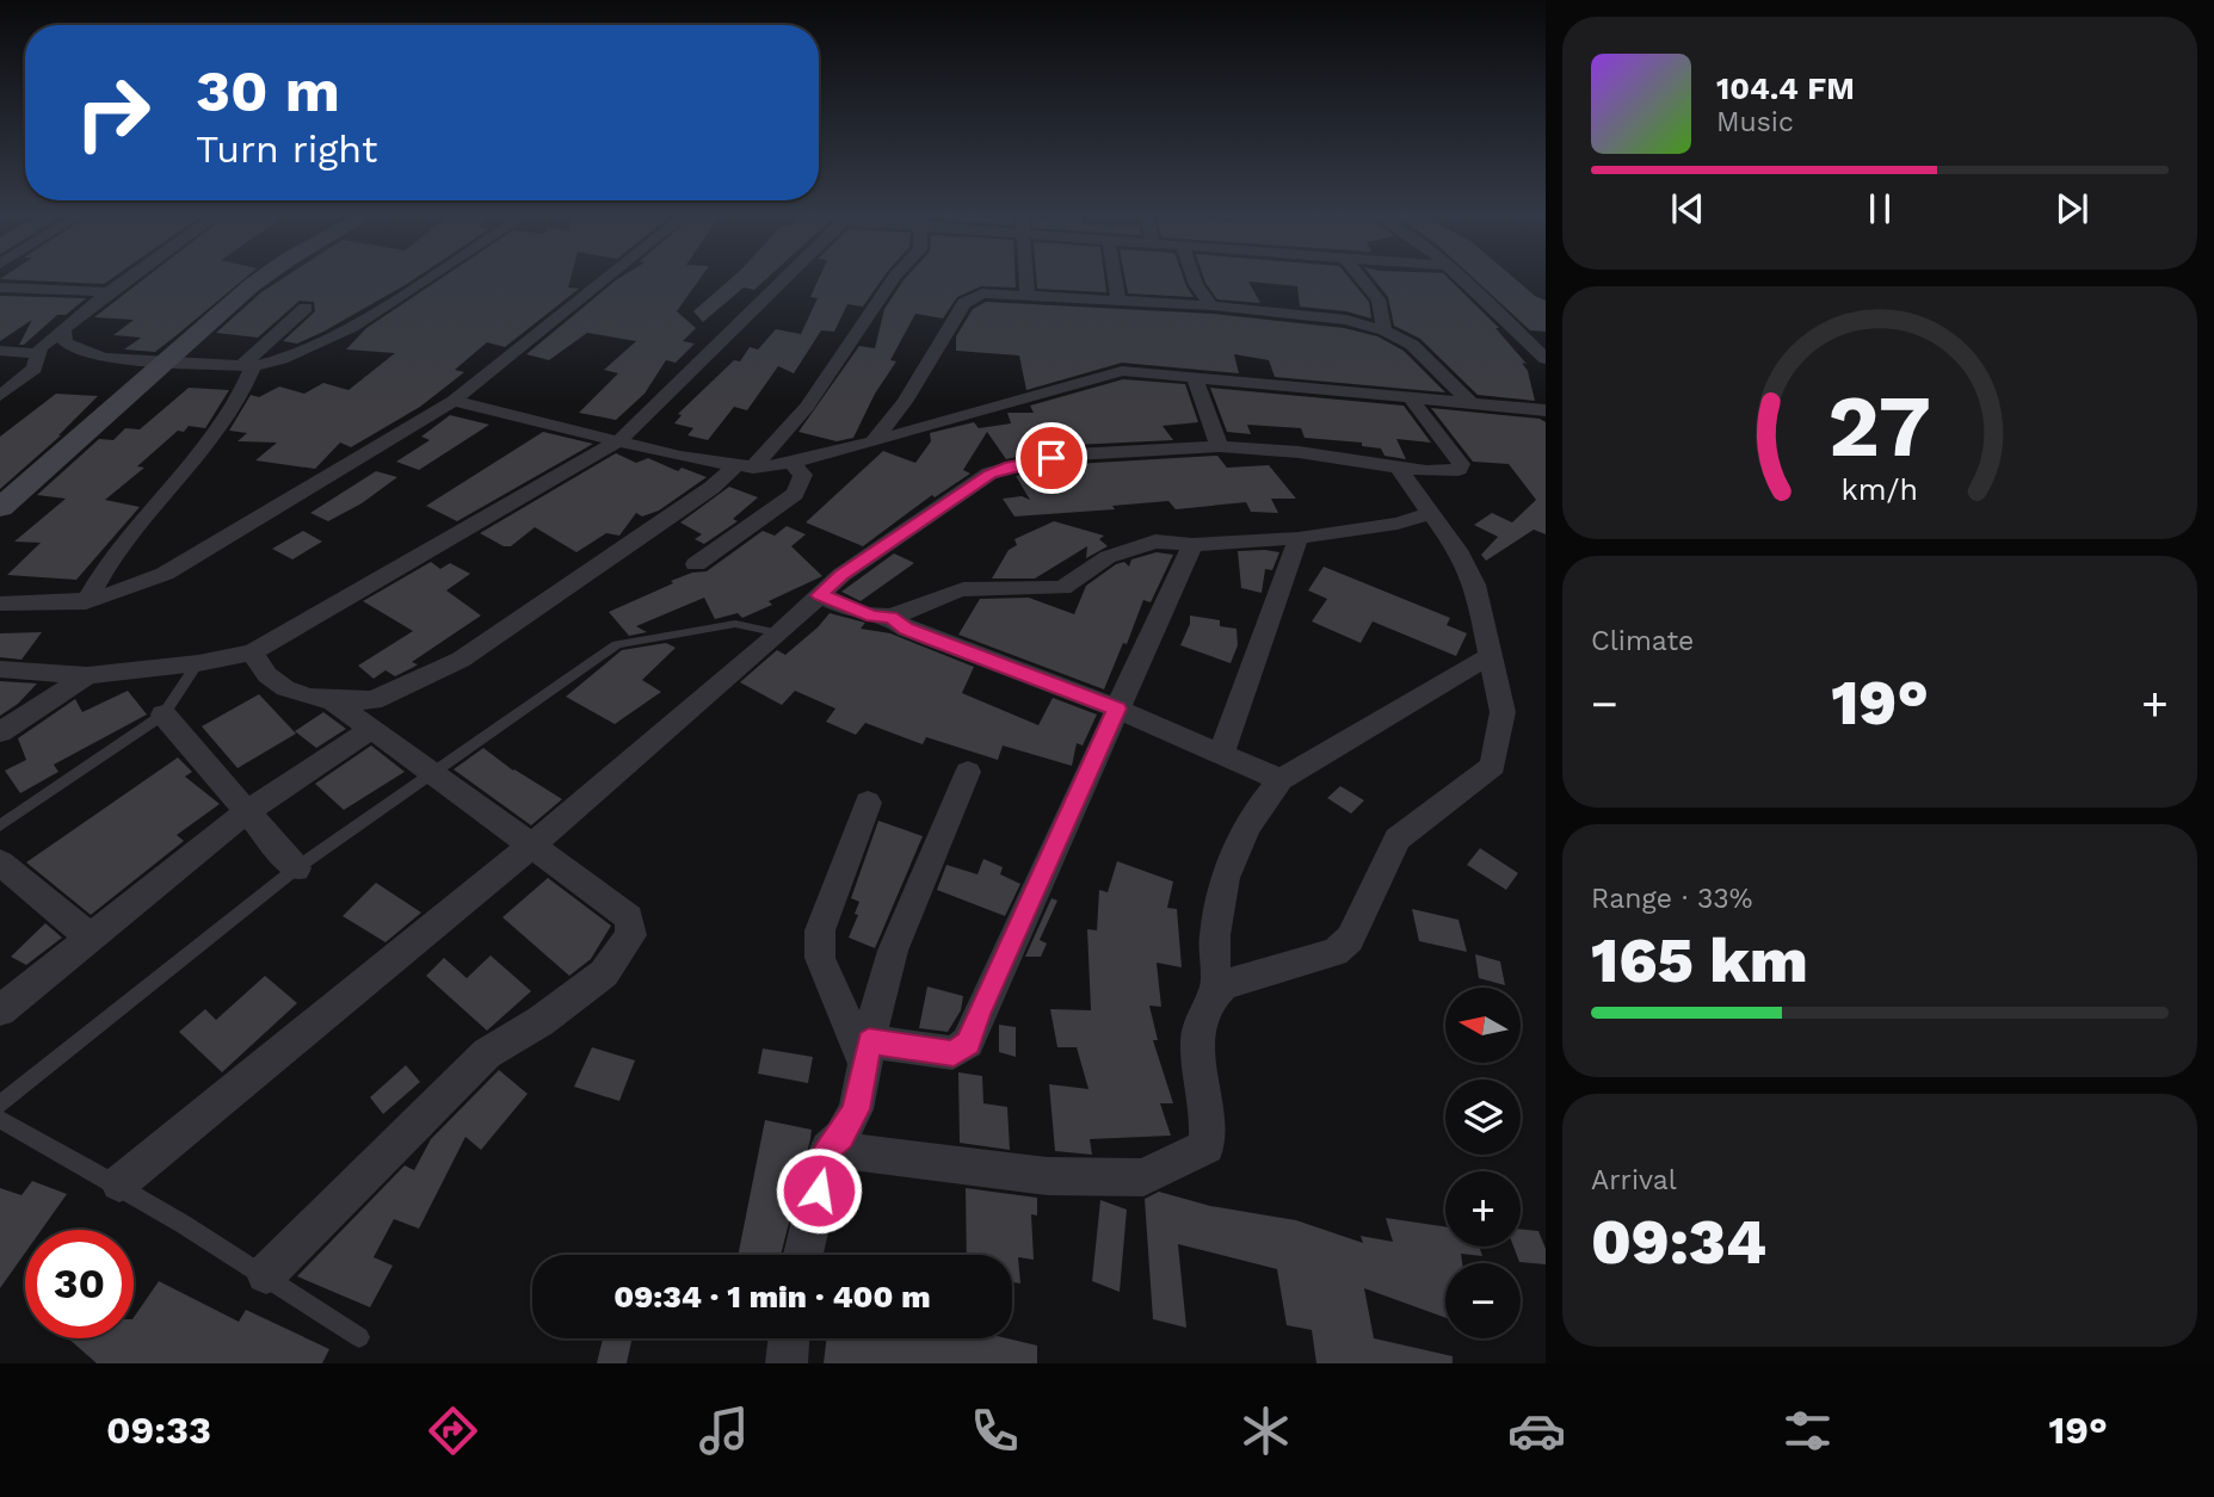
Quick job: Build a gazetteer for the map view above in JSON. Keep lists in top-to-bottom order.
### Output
{
  "north": "left",
  "page": {
    "turn": ["30 m", "Turn right"],
    "song": ["104.4 FM", "Music"],
    "tile": [
      "Climate",
      ["Range · 33%", "165 km"],
      ["Arrival", "09:34"]
    ],
    "heat": ["−", "19°", "+"],
    "map_buttons": ["+", "−"],
    "limit": "30",
    "trip": "09:34 · 1 min · 400 m",
    "tabs": ["09:33", "19°"],
    "gauge": ["27", "km/h"]
  }
}
